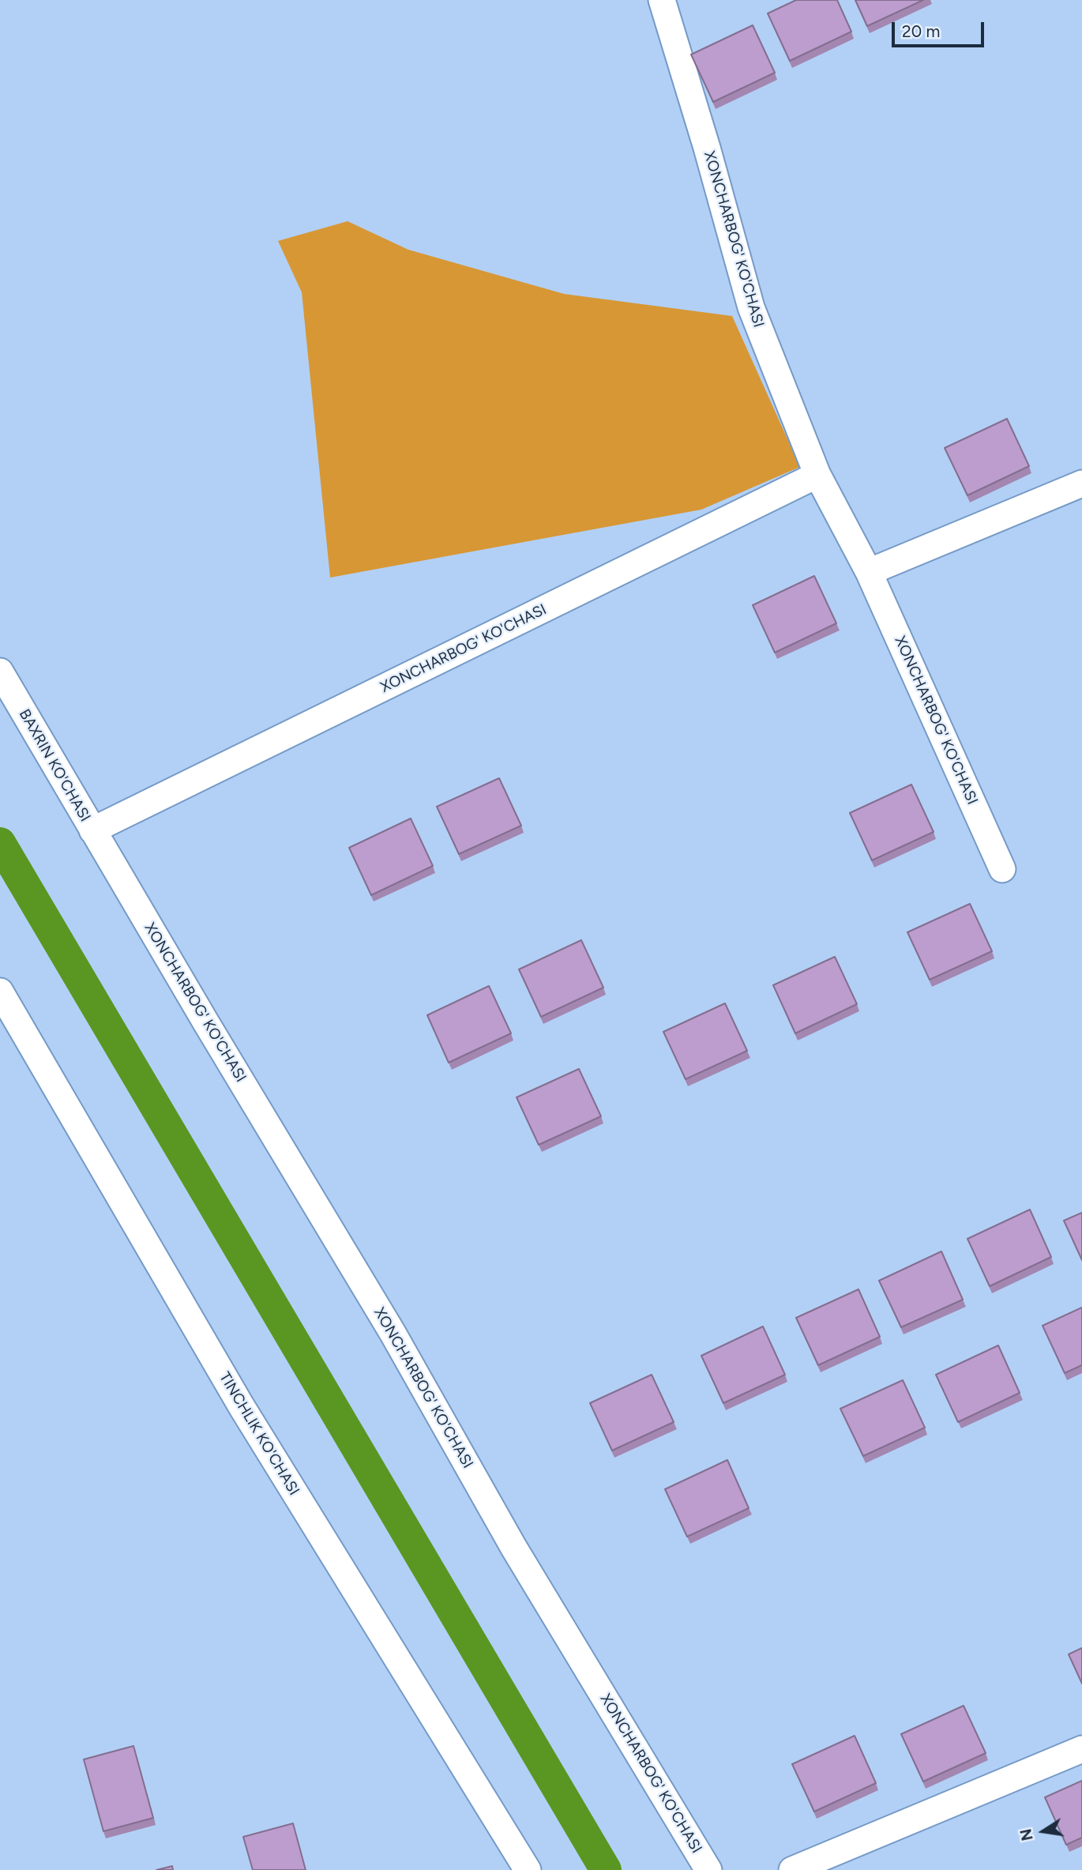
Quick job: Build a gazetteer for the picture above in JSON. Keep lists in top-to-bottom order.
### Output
{
  "streets": {
    "street": ["XONCHARBOG' KO'CHASI", "BAXRIN KO'CHASI", "TINCHLIK KO'CHASI"]
  },
  "crossings": [
    ["XONCHARBOG' KO'CHASI", "BAXRIN KO'CHASI"]
  ],
  "scale_bar": "20 m",
  "north": "left"
}
